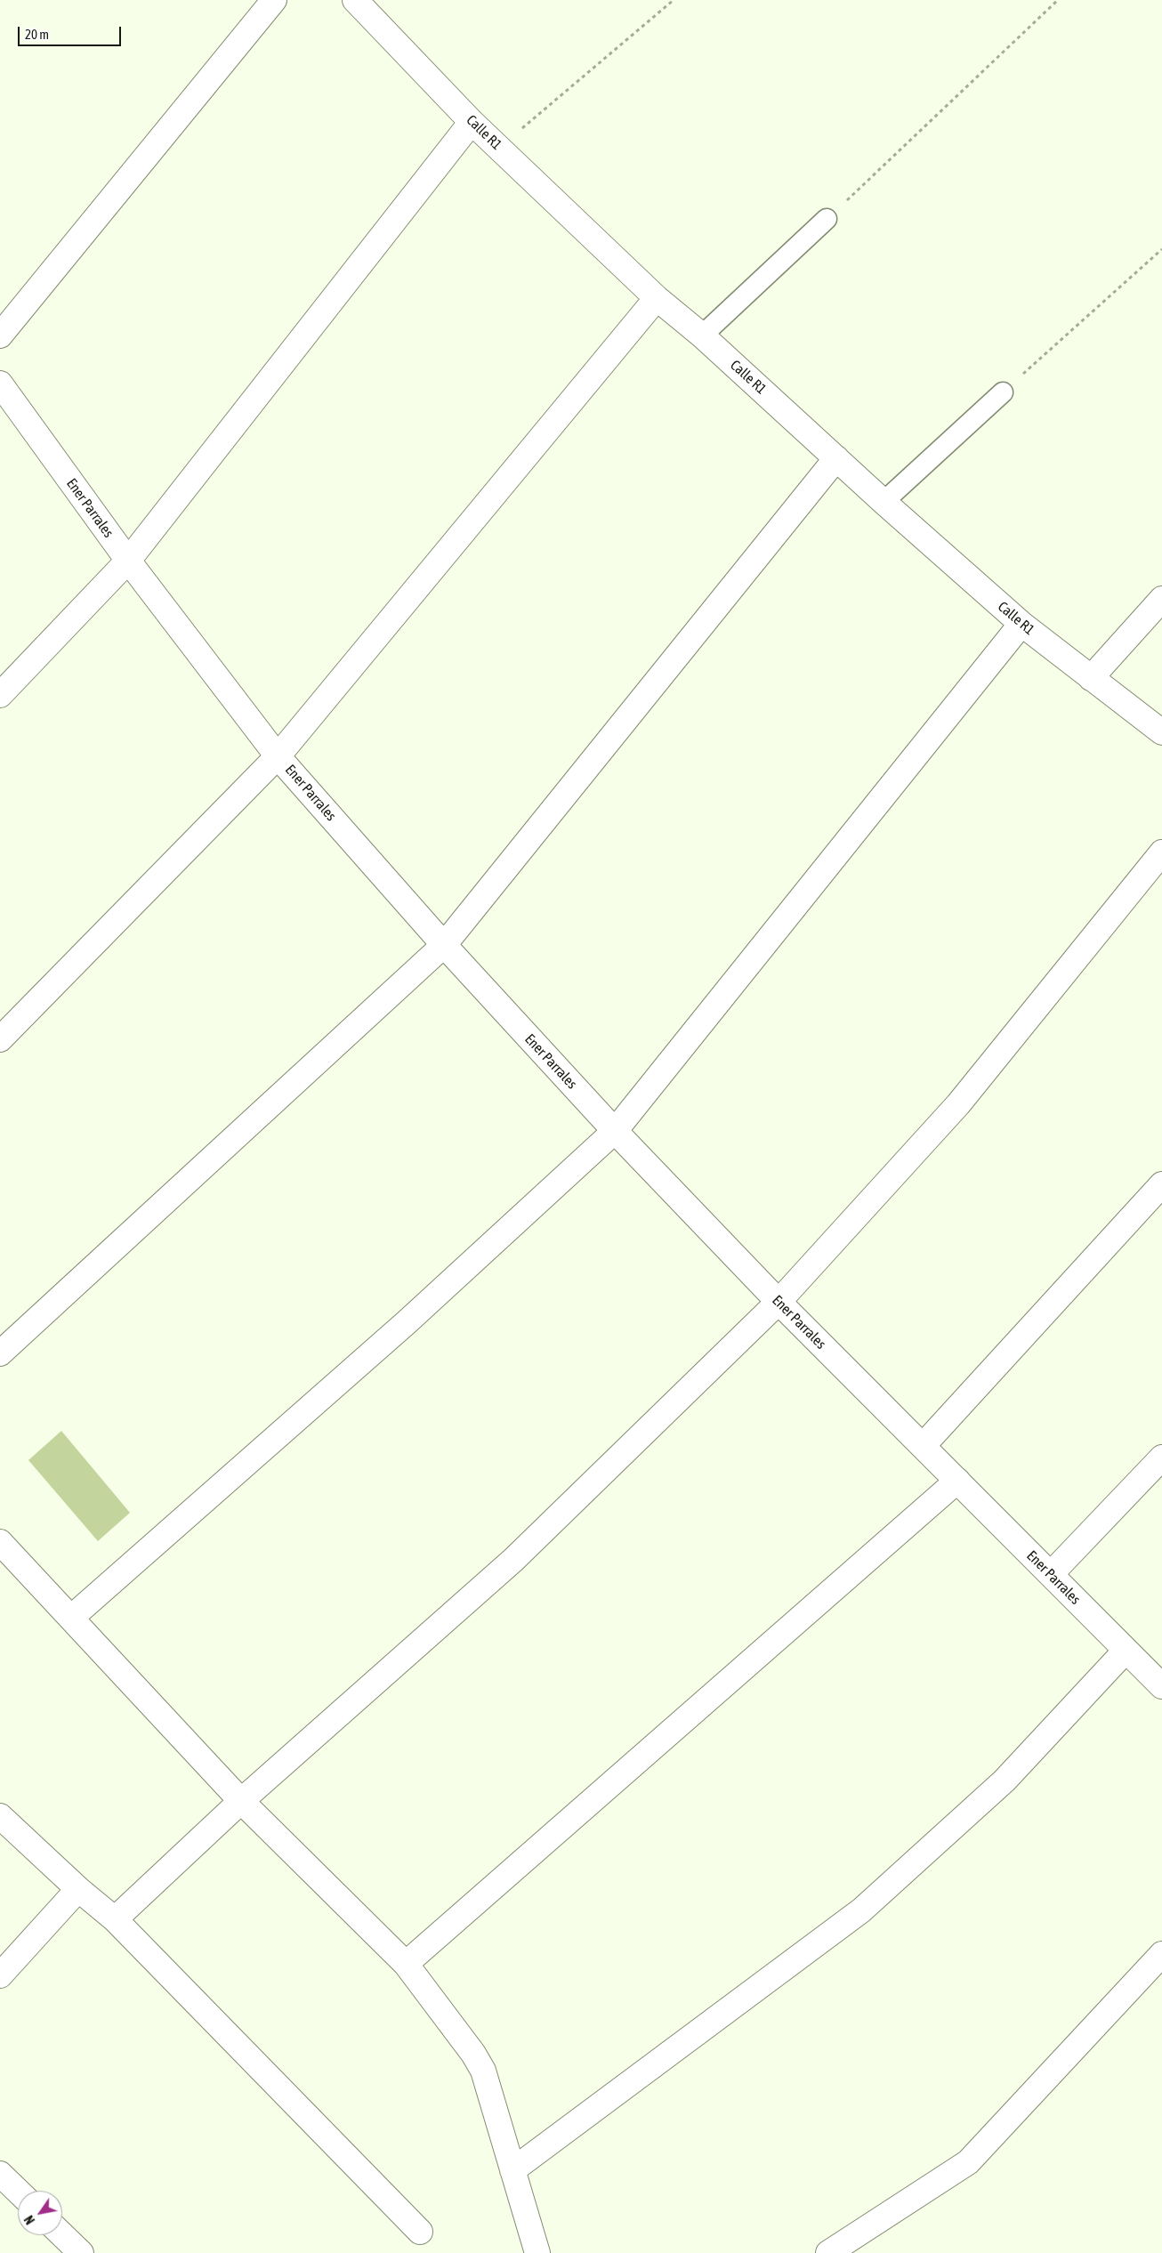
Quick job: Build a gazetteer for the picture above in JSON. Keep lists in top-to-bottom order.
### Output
{
  "streets": {
    "street": ["Calle R1", "Ener Parrales"]
  },
  "scale_bar": "20 m",
  "north": "bottom left"
}
